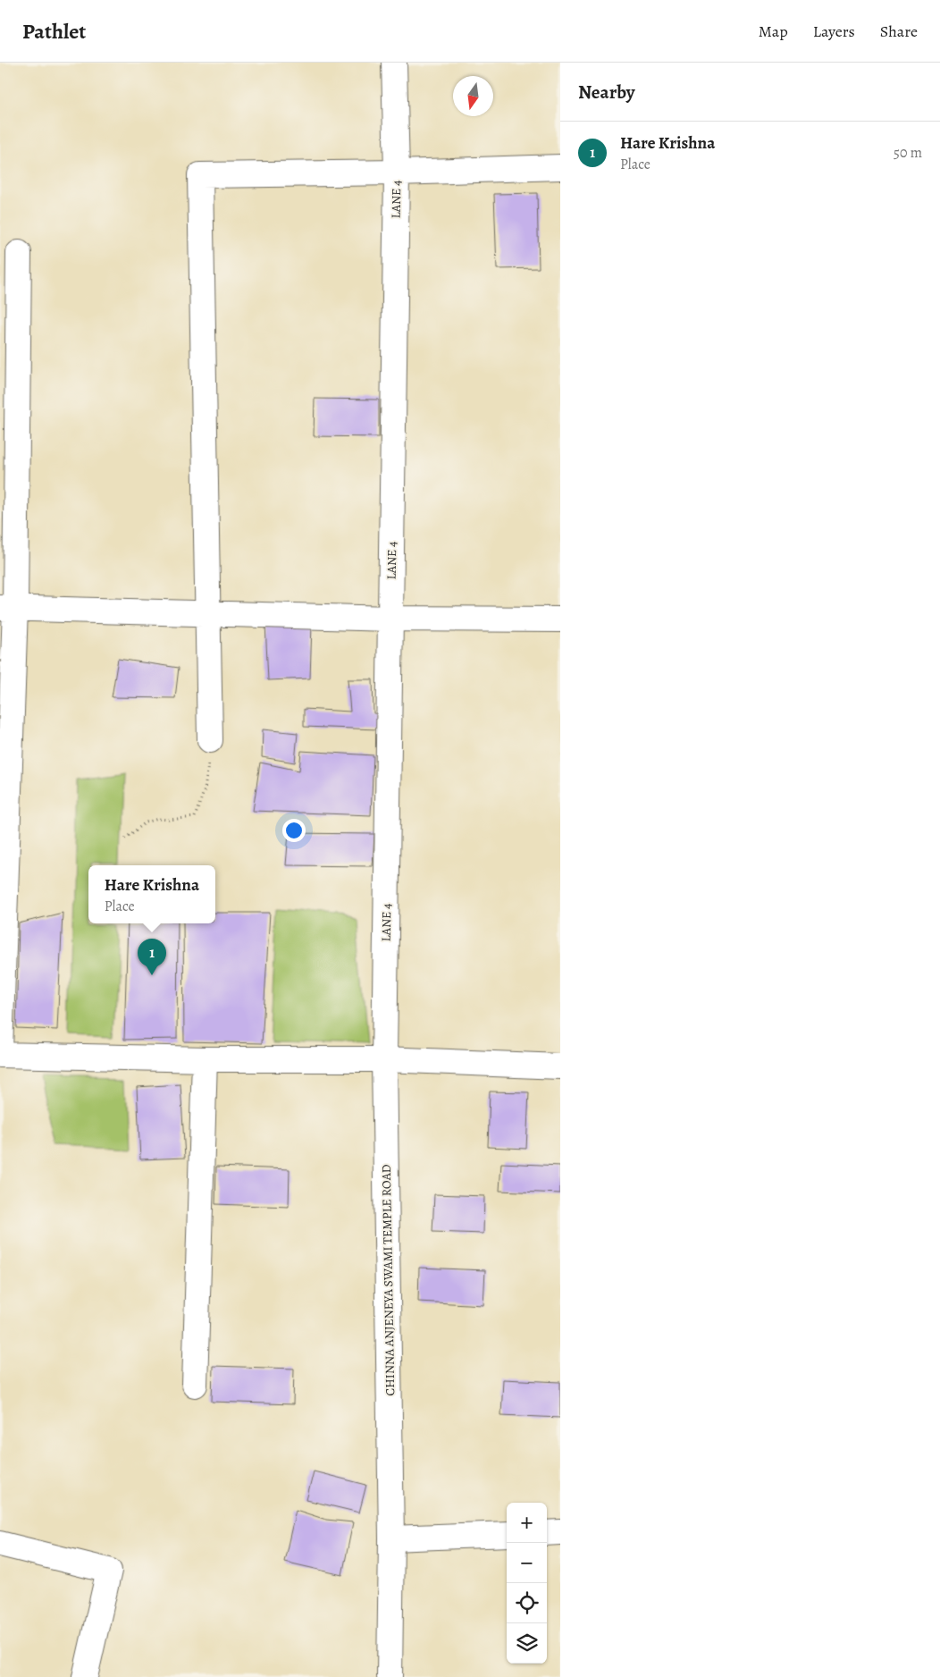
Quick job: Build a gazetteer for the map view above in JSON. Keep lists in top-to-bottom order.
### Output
{
  "streets": {
    "street": ["LANE 4", "CHINNA ANJENEYA SWAMI TEMPLE ROAD"]
  },
  "crossings": [
    ["LANE 4", "CHINNA ANJENEYA SWAMI TEMPLE ROAD"]
  ],
  "north": "bottom",
  "page": {
    "header": "Pathlet",
    "nav": ["Map", "Layers", "Share"],
    "heading": "Nearby",
    "list": [
      {
        "mark": "1",
        "name": "Hare Krishna",
        "note": "Place",
        "value": "50 m"
      }
    ],
    "popup": ["Hare Krishna", "Place"],
    "pins": "1",
    "map_buttons": ["+", "−"]
  }
}
